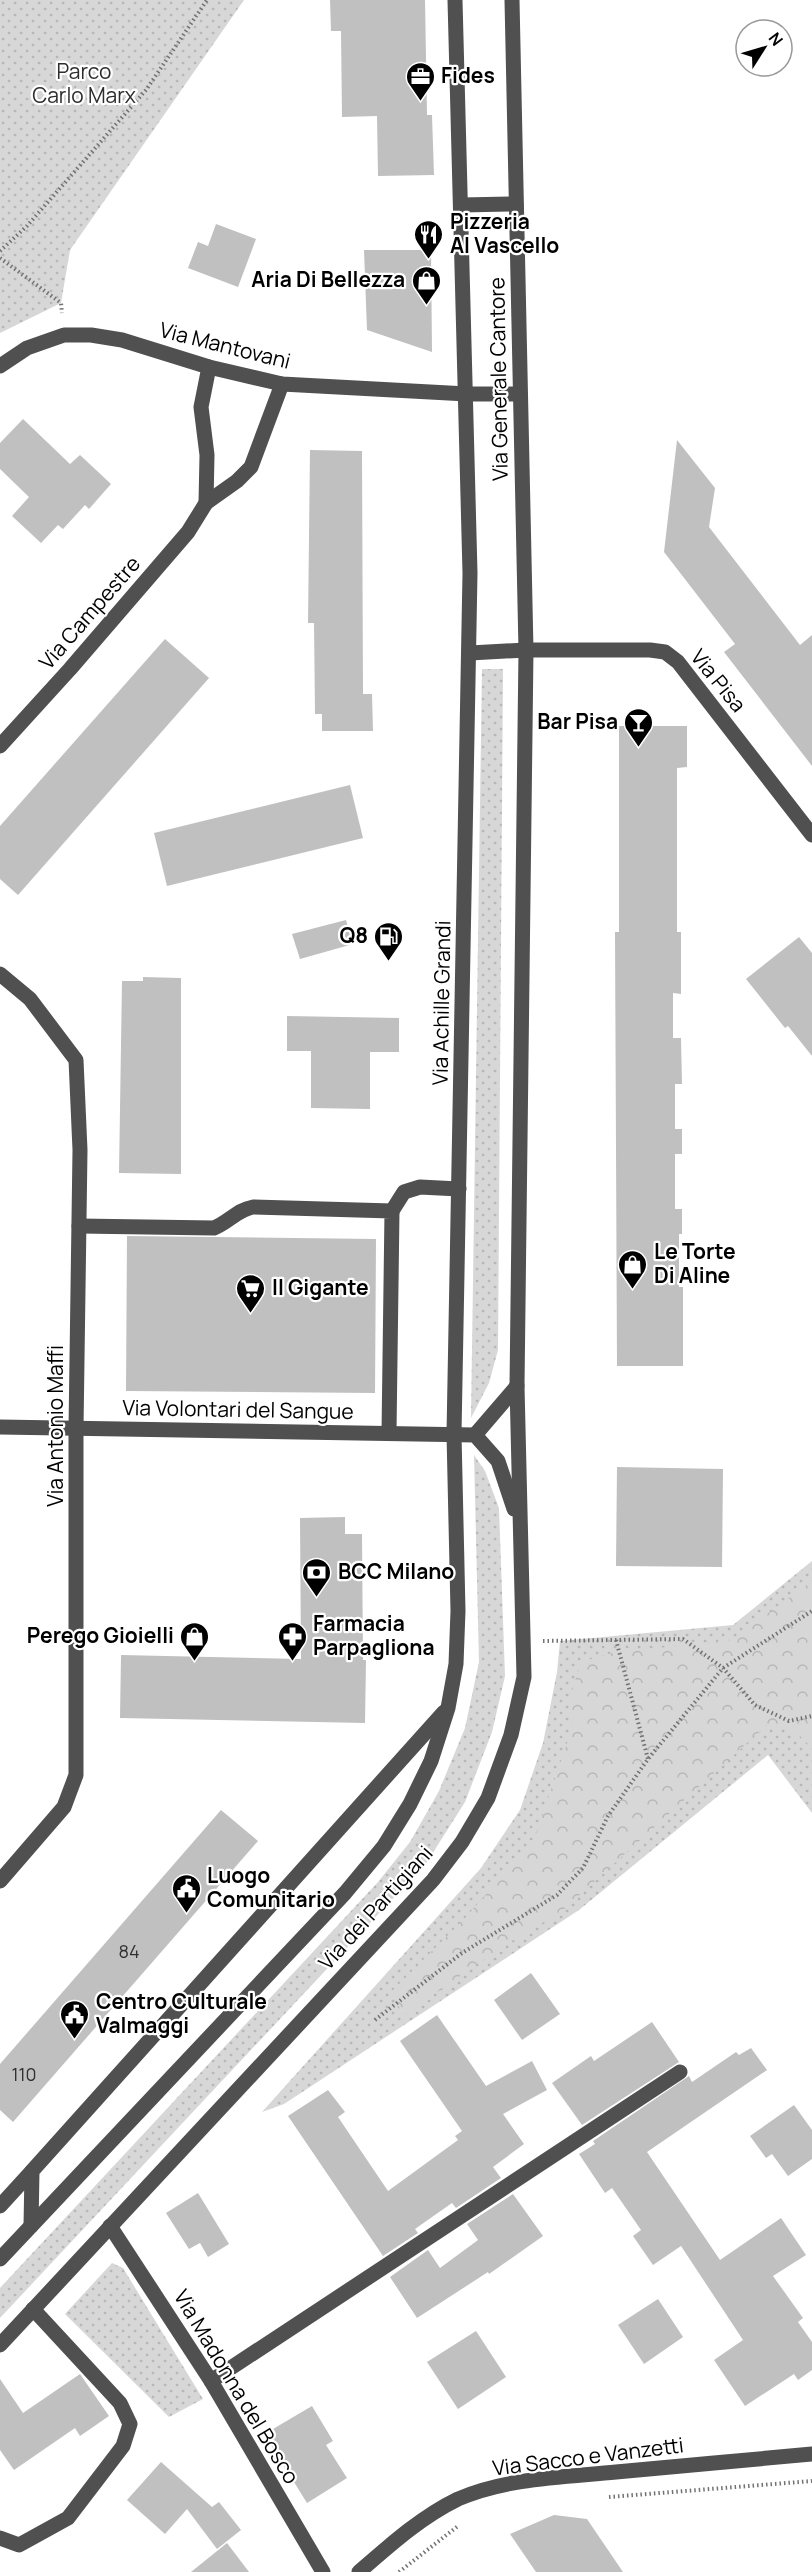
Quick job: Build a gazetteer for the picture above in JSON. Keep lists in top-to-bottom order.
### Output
{
  "streets": {
    "street": [
      "Via Mantovani",
      "Via Generale Cantore",
      "Via Campestre",
      "Via Pisa",
      "Via Achille Grandi",
      "Via Volontari del Sangue",
      "Via Antonio Maffi",
      "Via dei Partigiani",
      "Via Madonna del Bosco",
      "Via Sacco e Vanzetti"
    ]
  },
  "crossings": [
    ["Via Mantovani", "Via Generale Cantore"],
    ["Via Mantovani", "Via Campestre"],
    ["Via Generale Cantore", "Via Pisa"],
    ["Via Generale Cantore", "Via Achille Grandi"],
    ["Via Pisa", "Via Achille Grandi"],
    ["Via Achille Grandi", "Via Volontari del Sangue"],
    ["Via Achille Grandi", "Via dei Partigiani"],
    ["Via Volontari del Sangue", "Via Antonio Maffi"],
    ["Via Volontari del Sangue", "Via dei Partigiani"],
    ["Via dei Partigiani", "Via Madonna del Bosco"]
  ],
  "parks": ["Parco Carlo Marx"],
  "places": {
    "office": ["Fides"],
    "restaurant": ["Pizzeria Al Vascello"],
    "shop": ["Aria Di Bellezza", "Le Torte Di Aline", "Perego Gioielli"],
    "bar": ["Bar Pisa"],
    "fuel station": ["Q8"],
    "supermarket": ["Il Gigante"],
    "bank": ["BCC Milano"],
    "pharmacy": ["Farmacia Parpagliona"],
    "public building": ["Luogo Comunitario", "Centro Culturale Valmaggi"]
  },
  "house_numbers": ["84", "110"],
  "north": "top right"
}
